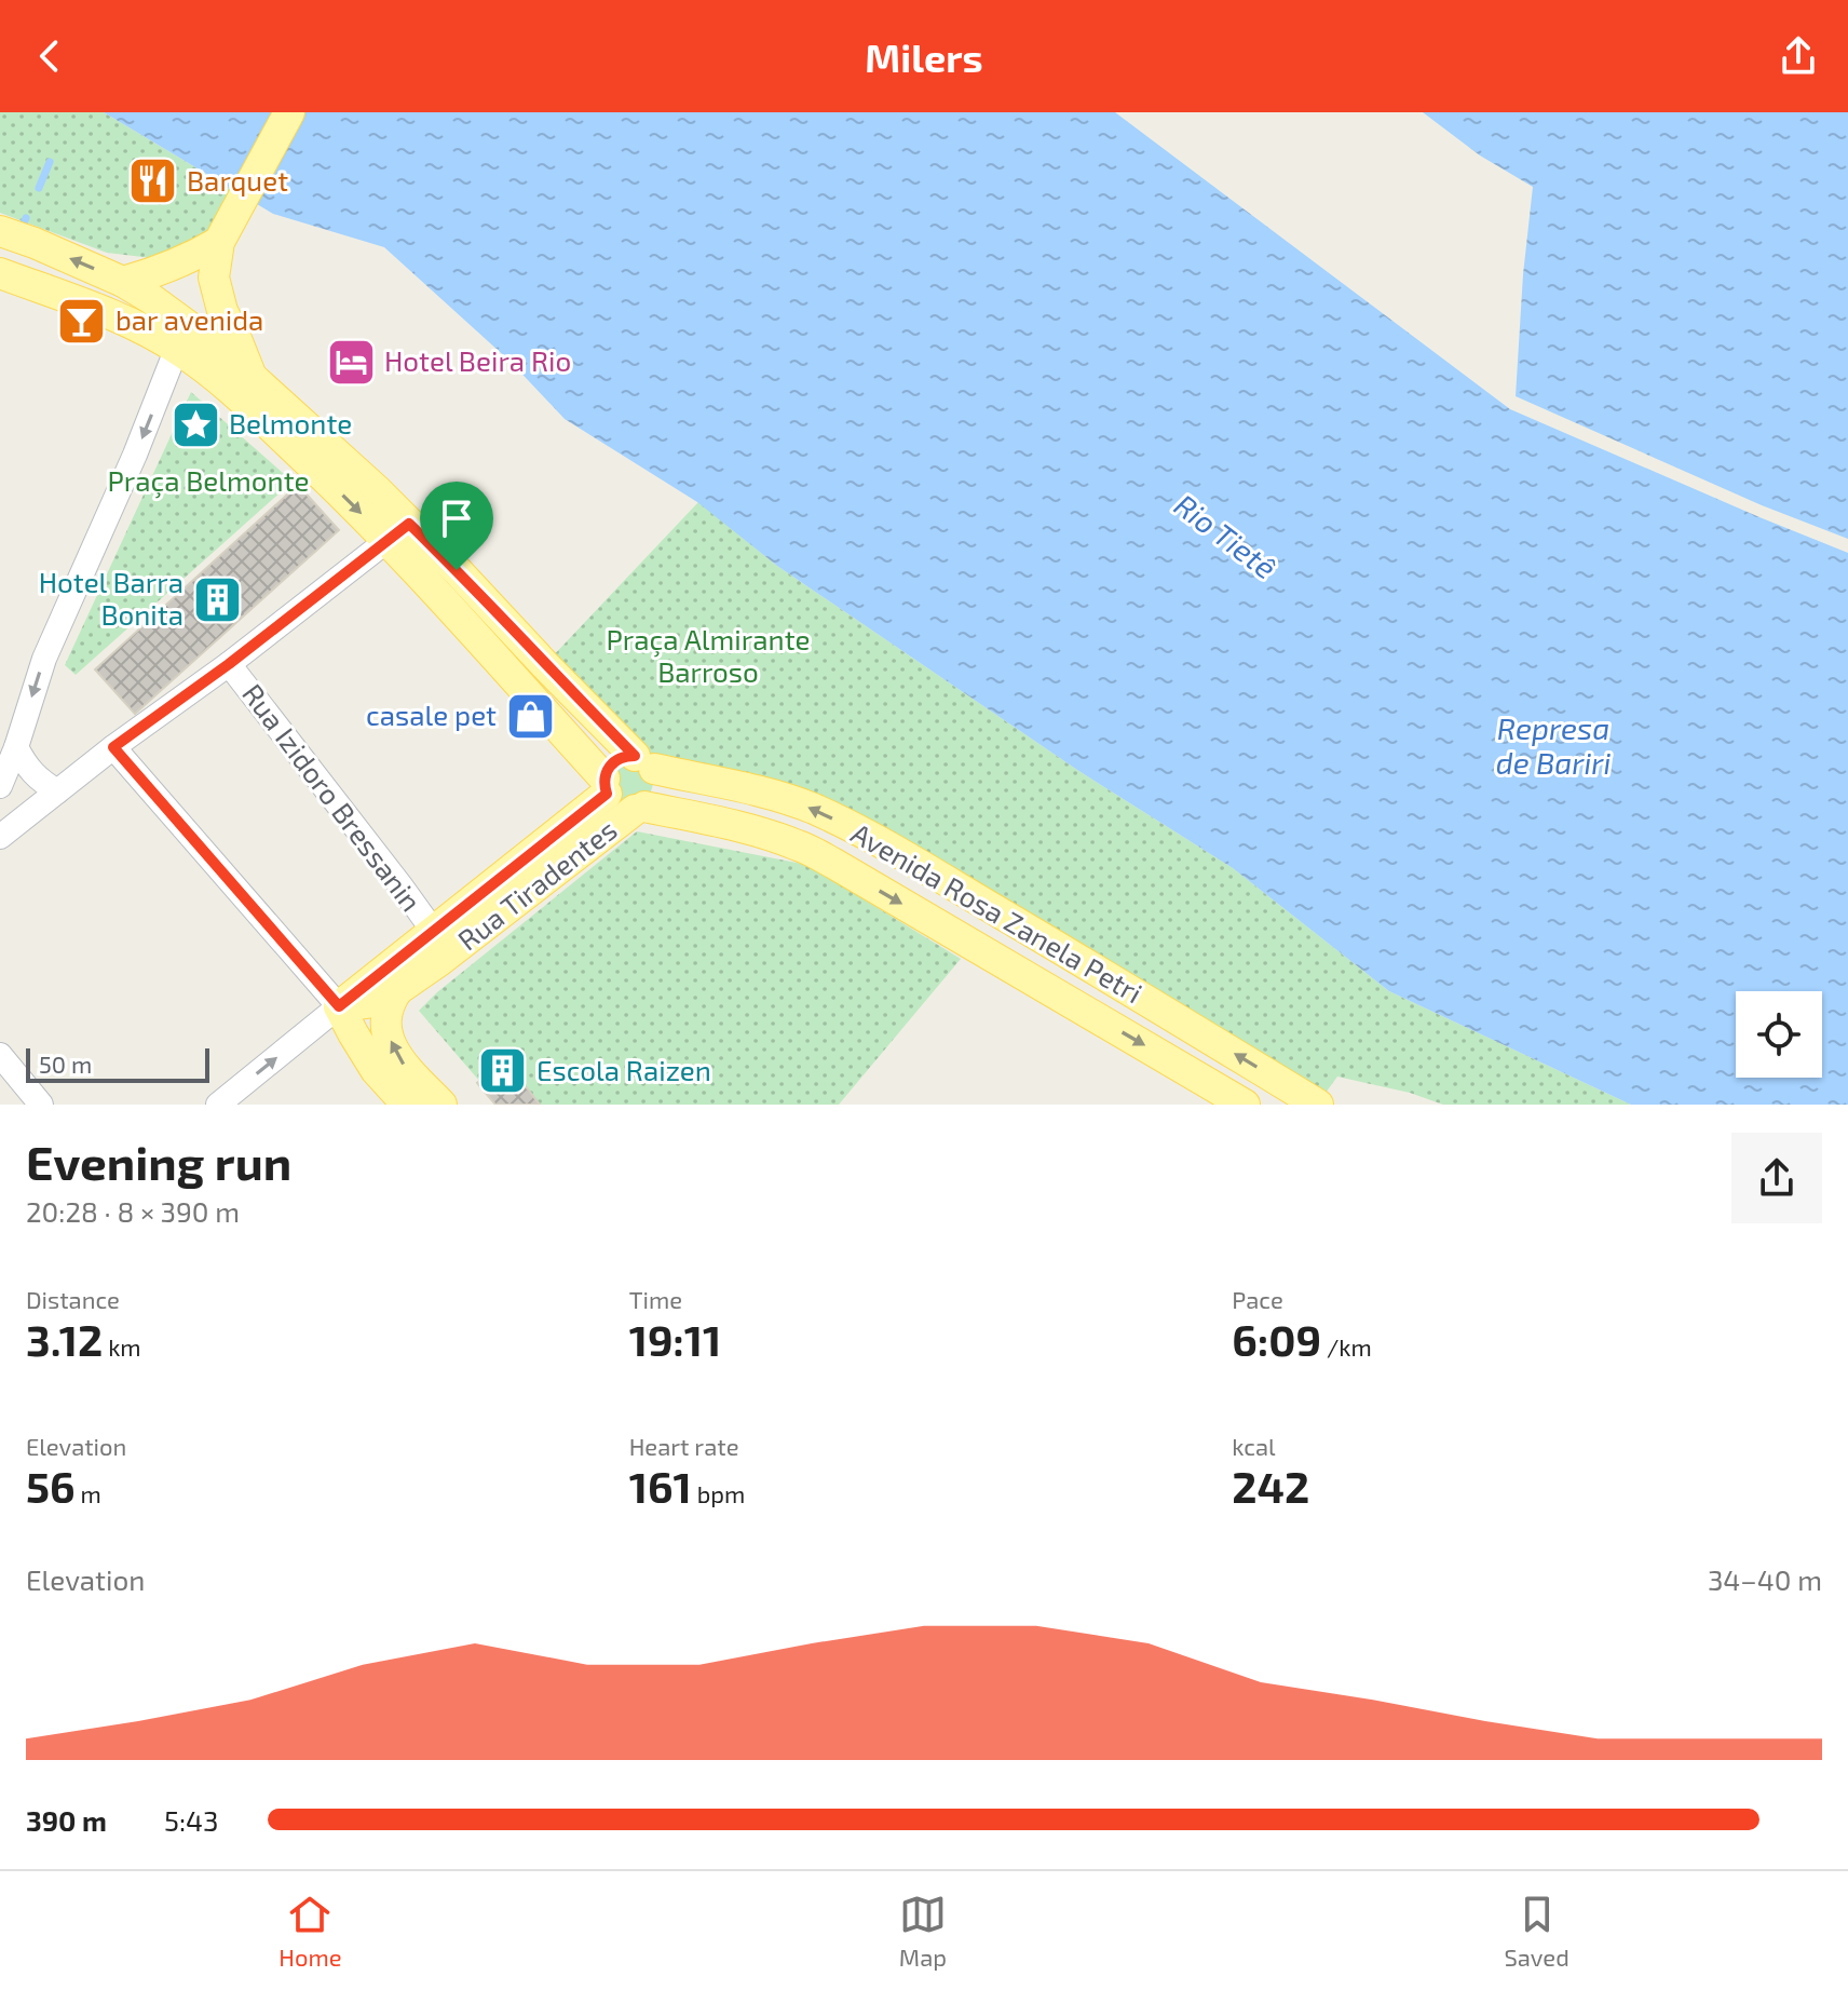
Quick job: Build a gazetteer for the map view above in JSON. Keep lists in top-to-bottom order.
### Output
{
  "streets": {
    "main road": ["Rua Tiradentes", "Avenida Rosa Zanela Petri"],
    "street": ["Rua Izidoro Bressanin"]
  },
  "crossings": [
    ["Rua Izidoro Bressanin", "Rua Tiradentes"],
    ["Rua Tiradentes", "Avenida Rosa Zanela Petri"]
  ],
  "water": ["Rio Tietê", "Represa de Bariri"],
  "parks": ["Praça Belmonte", "Praça Almirante Barroso"],
  "places": {
    "restaurant": ["Barquet"],
    "bar": ["bar avenida"],
    "hotel": ["Hotel Beira Rio"],
    "place": ["Belmonte"],
    "building": ["Hotel Barra Bonita", "Escola Raizen"],
    "shop": ["casale pet"]
  },
  "scale_bar": "50 m",
  "page": {
    "header": "Milers",
    "scale": "50 m",
    "heading": ["Evening run", "20:28 · 8 × 390 m"],
    "stats": [
      ["Distance", "3.12 km"],
      ["Time", "19:11"],
      ["Pace", "6:09 /km"],
      ["Elevation", "56 m"],
      ["Heart rate", "161 bpm"],
      ["kcal", "242"]
    ],
    "chart": ["Elevation", "34–40 m"],
    "list": [
      {
        "name": "390 m",
        "note": "5:43"
      }
    ],
    "tabs": ["Home", "Map", "Saved"]
  }
}
